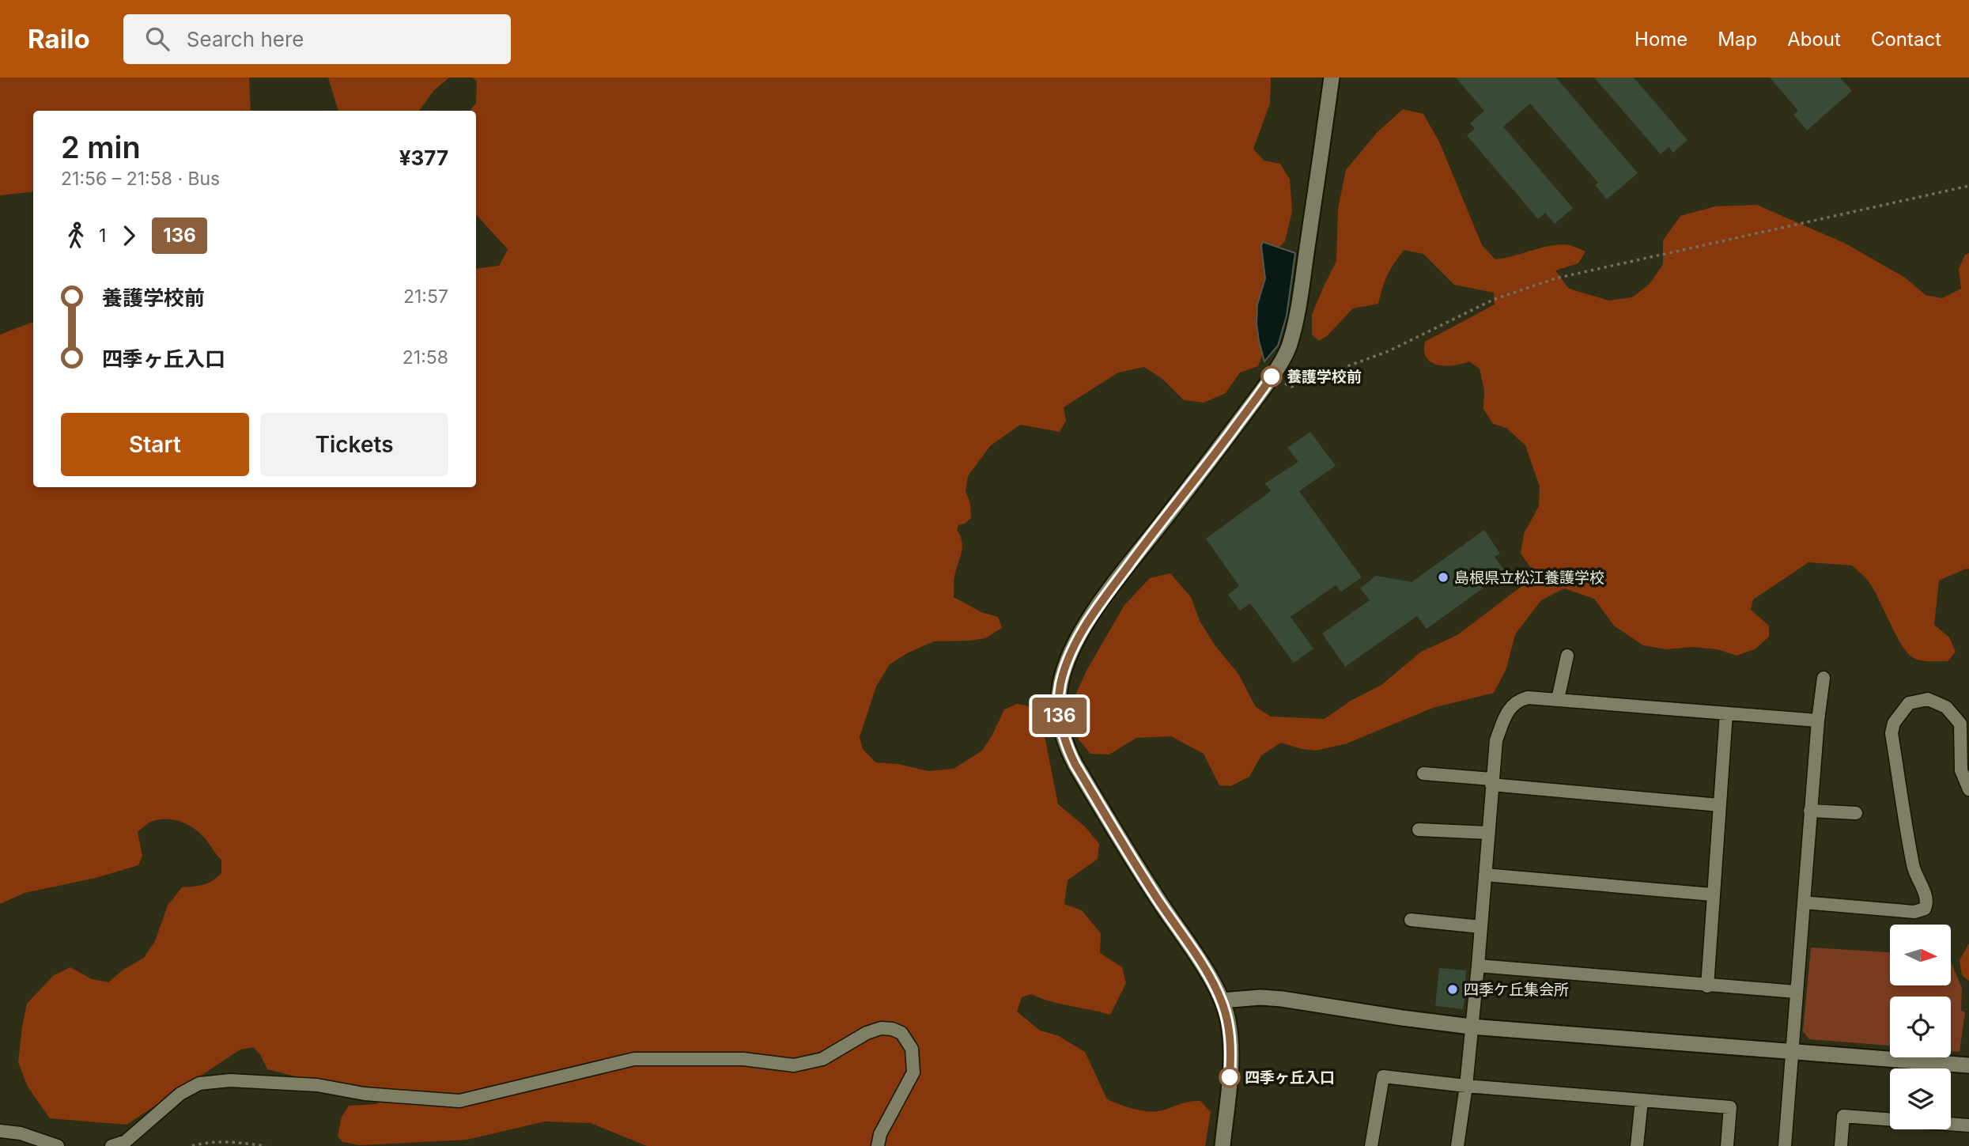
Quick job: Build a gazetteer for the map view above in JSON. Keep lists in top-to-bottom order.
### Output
{
  "places": [
    "養護学校前",
    "島根県立松江養護学校",
    "四季ケ丘集会所",
    "四季ヶ丘入口"
  ],
  "lines": ["bus line 136"],
  "north": "right",
  "page": {
    "header": "Railo",
    "search": "Search here",
    "nav": [
      "Home",
      "Map",
      "About",
      "Contact"
    ],
    "on_map": "136",
    "heading": ["2 min", "21:56 – 21:58 · Bus", "¥377"],
    "legs": ["1", "136"],
    "list": [
      {
        "name": "養護学校前",
        "value": "21:57"
      },
      {
        "name": "四季ヶ丘入口",
        "value": "21:58"
      }
    ],
    "buttons": ["Start", "Tickets"]
  }
}
